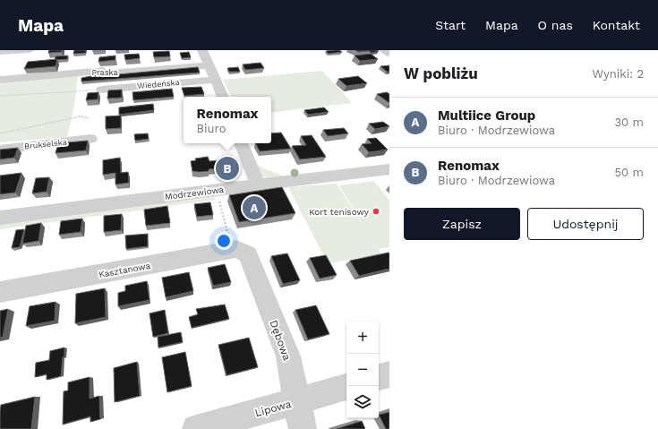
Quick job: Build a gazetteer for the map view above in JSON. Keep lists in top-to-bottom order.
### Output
{
  "streets": {
    "street": [
      "Praska",
      "Wiedeńska",
      "Brukselska",
      "Modrzewiowa",
      "Kasztanowa",
      "Dębowa",
      "Lipowa"
    ]
  },
  "crossings": [
    ["Kasztanowa", "Dębowa"],
    ["Dębowa", "Lipowa"]
  ],
  "places": ["Kort tenisowy"],
  "page": {
    "header": "Mapa",
    "nav": [
      "Start",
      "Mapa",
      "O nas",
      "Kontakt"
    ],
    "heading": ["W pobliżu", "Wyniki: 2"],
    "popup": ["Renomax", "Biuro"],
    "list": [
      {
        "mark": "A",
        "name": "Multiice Group",
        "note": "Biuro · Modrzewiowa",
        "value": "30 m"
      },
      {
        "mark": "B",
        "name": "Renomax",
        "note": "Biuro · Modrzewiowa",
        "value": "50 m"
      }
    ],
    "pins": ["B", "A"],
    "buttons": ["Zapisz", "Udostępnij"],
    "map_buttons": ["+", "−"]
  }
}
